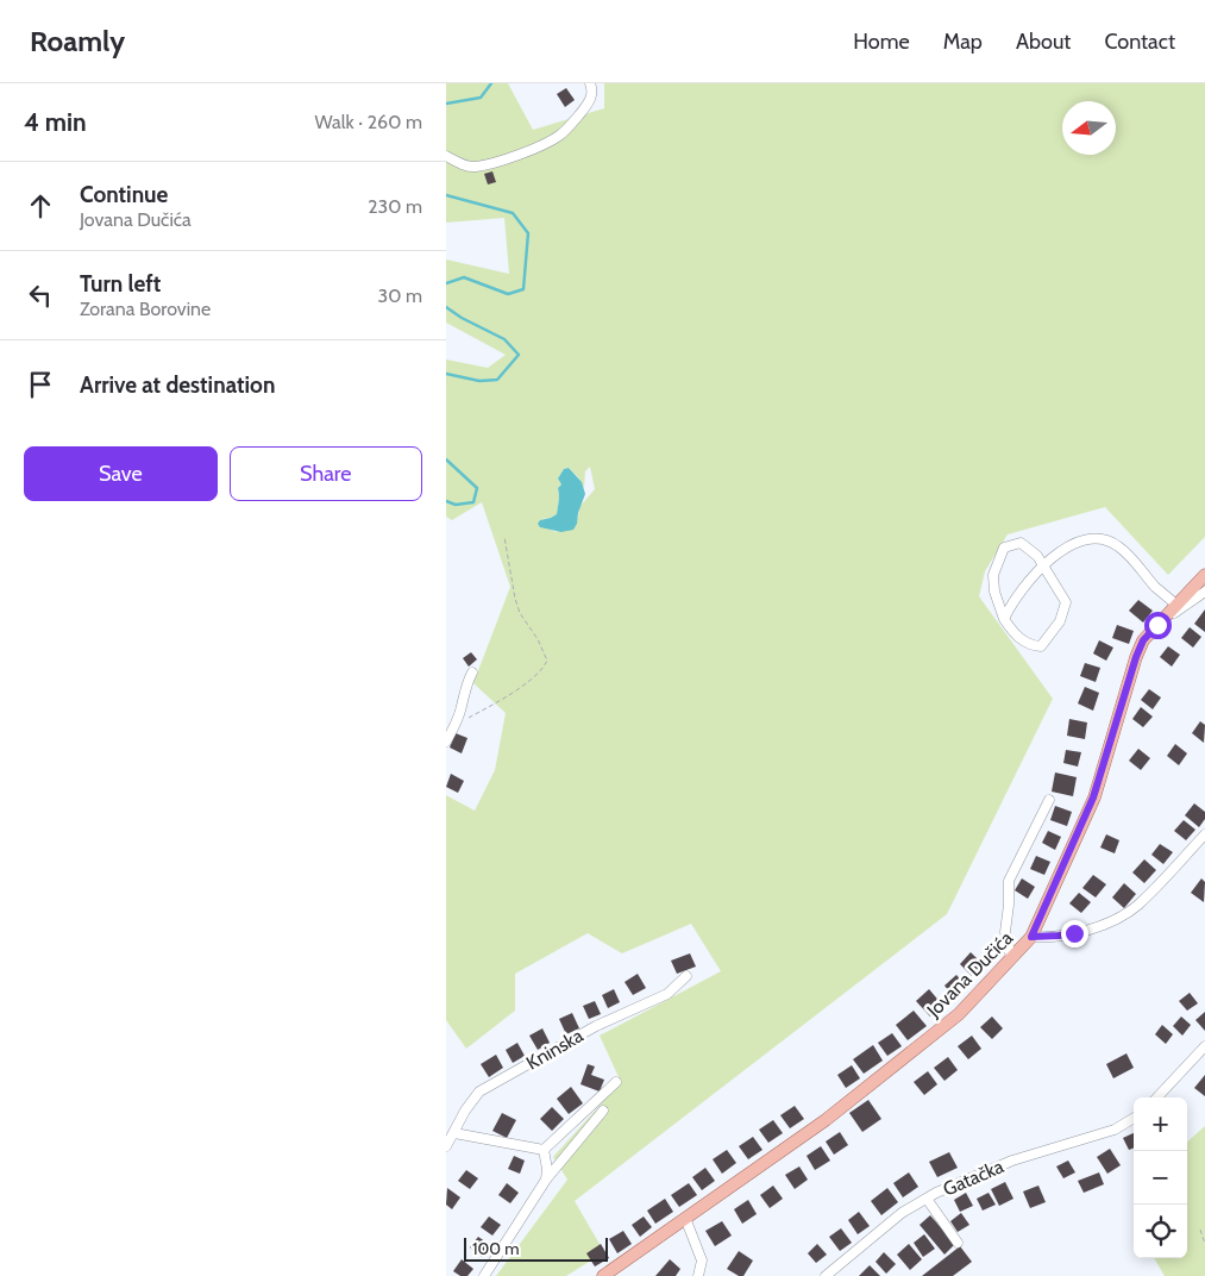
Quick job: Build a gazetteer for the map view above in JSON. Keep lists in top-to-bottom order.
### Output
{
  "streets": {
    "main road": ["Jovana Dučića"],
    "street": ["Kninska", "Gatačka"]
  },
  "scale_bar": "100 m",
  "north": "left",
  "page": {
    "header": "Roamly",
    "nav": [
      "Home",
      "Map",
      "About",
      "Contact"
    ],
    "heading": ["4 min", "Walk · 260 m"],
    "list": [
      ["Continue", "Jovana Dučića", "230 m"],
      ["Turn left", "Zorana Borovine", "30 m"],
      "Arrive at destination"
    ],
    "buttons": ["Save", "Share"],
    "map_buttons": ["+", "−"],
    "scale": "100 m"
  }
}
